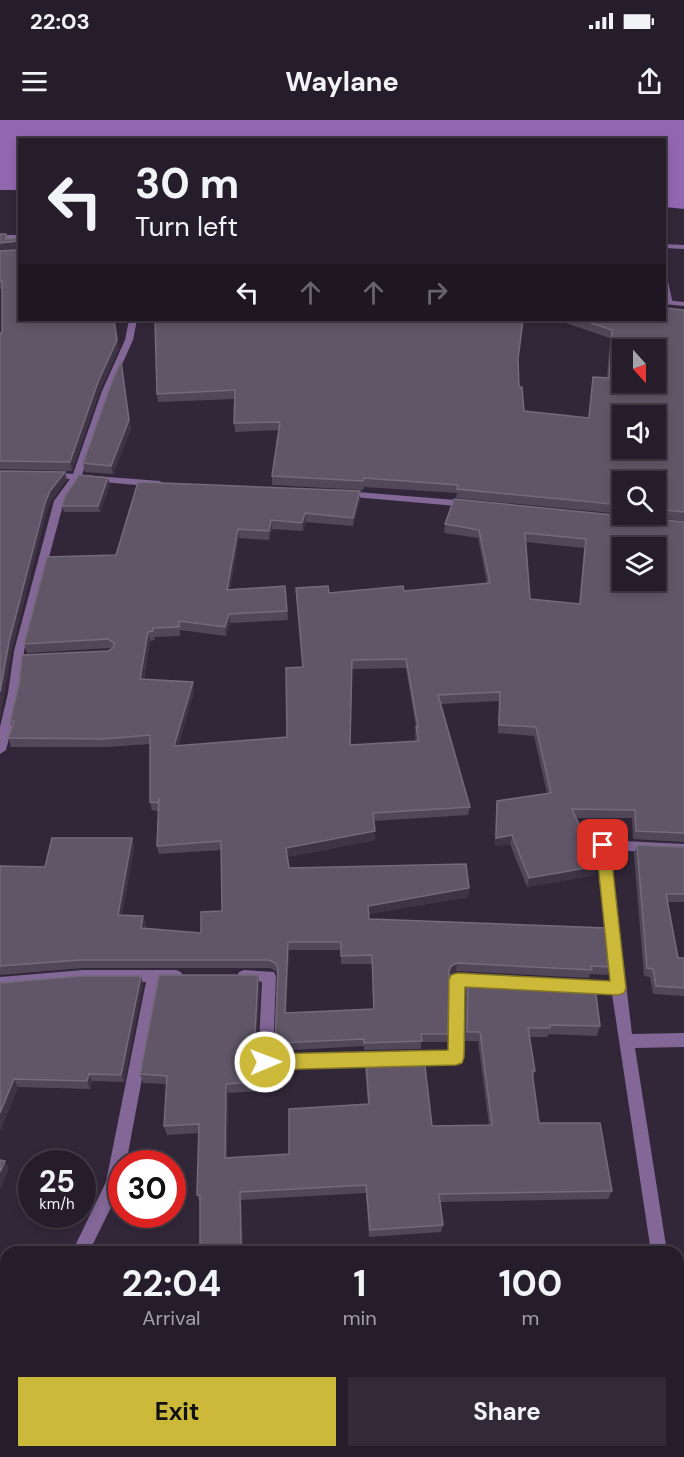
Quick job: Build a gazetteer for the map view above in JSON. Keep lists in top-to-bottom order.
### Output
{
  "north": "bottom",
  "page": {
    "status": "22:03",
    "header": "Waylane",
    "turn": ["30 m", "Turn left"],
    "speed": "25 km/h",
    "limit": "30",
    "eta": [
      "22:04",
      "Arrival",
      "1",
      "min",
      "100",
      "m"
    ],
    "buttons": ["Exit", "Share"]
  }
}
